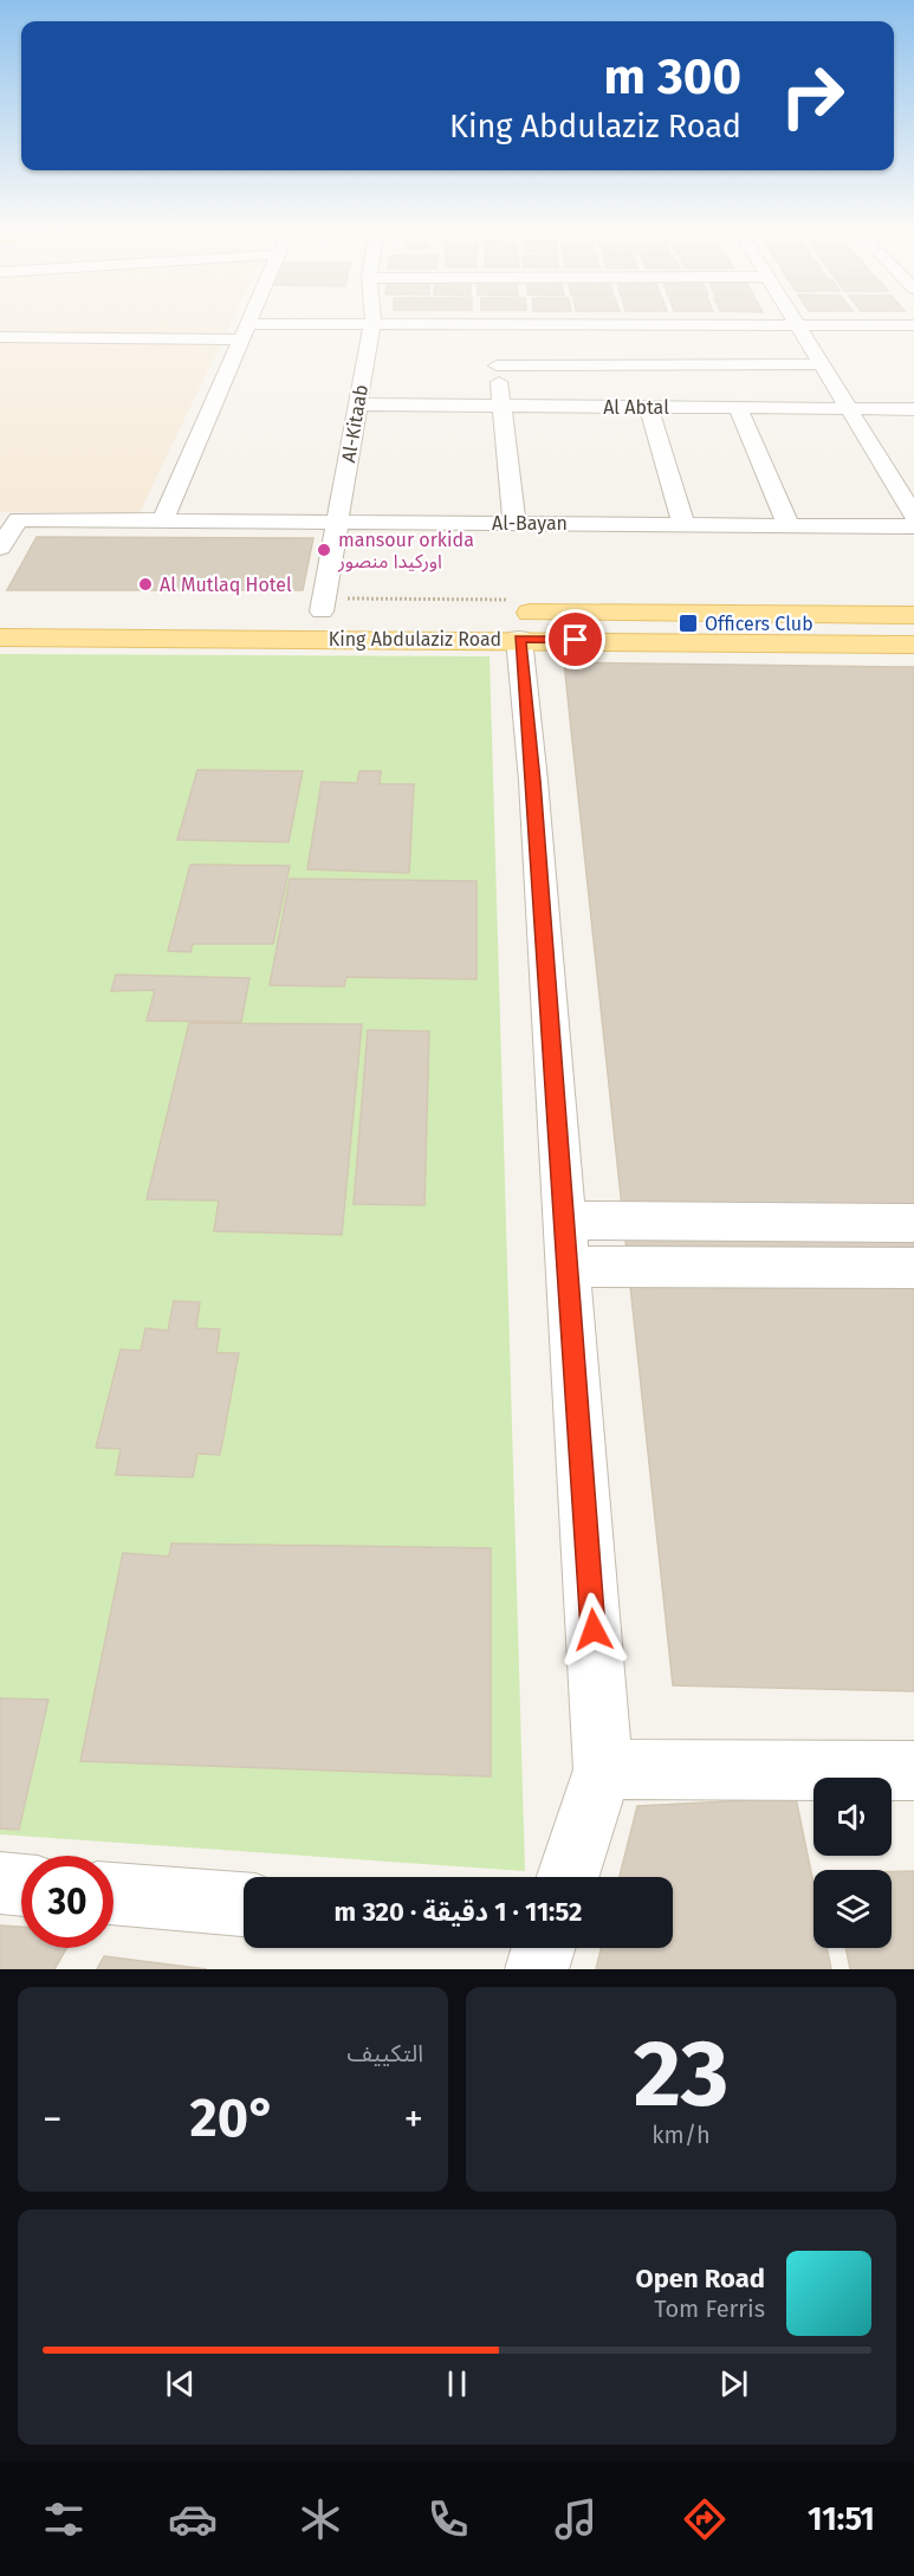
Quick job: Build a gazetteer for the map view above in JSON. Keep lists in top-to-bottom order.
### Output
{
  "streets": {
    "main road": ["King Abdulaziz Road"],
    "street": ["Al Abtal", "Al-Kitaab", "Al-Bayan"]
  },
  "crossings": [
    ["Al Abtal", "Al-Kitaab"],
    ["Al-Kitaab", "Al-Bayan"],
    ["Al-Kitaab", "King Abdulaziz Road"]
  ],
  "places": {
    "other": ["mansour orkida اوركيدا منصور", "Al Mutlaq Hotel"],
    "transit": ["Officers Club"]
  },
  "page": {
    "turn": ["300 m", "King Abdulaziz Road"],
    "limit": "30",
    "trip": "11:52 · 1 دقيقة · 320 m",
    "tile": [
      ["23", "km/h"],
      "التكييف"
    ],
    "heat": ["−", "20°", "+"],
    "song": ["Open Road", "Tom Ferris"],
    "tabs": "11:51"
  }
}
